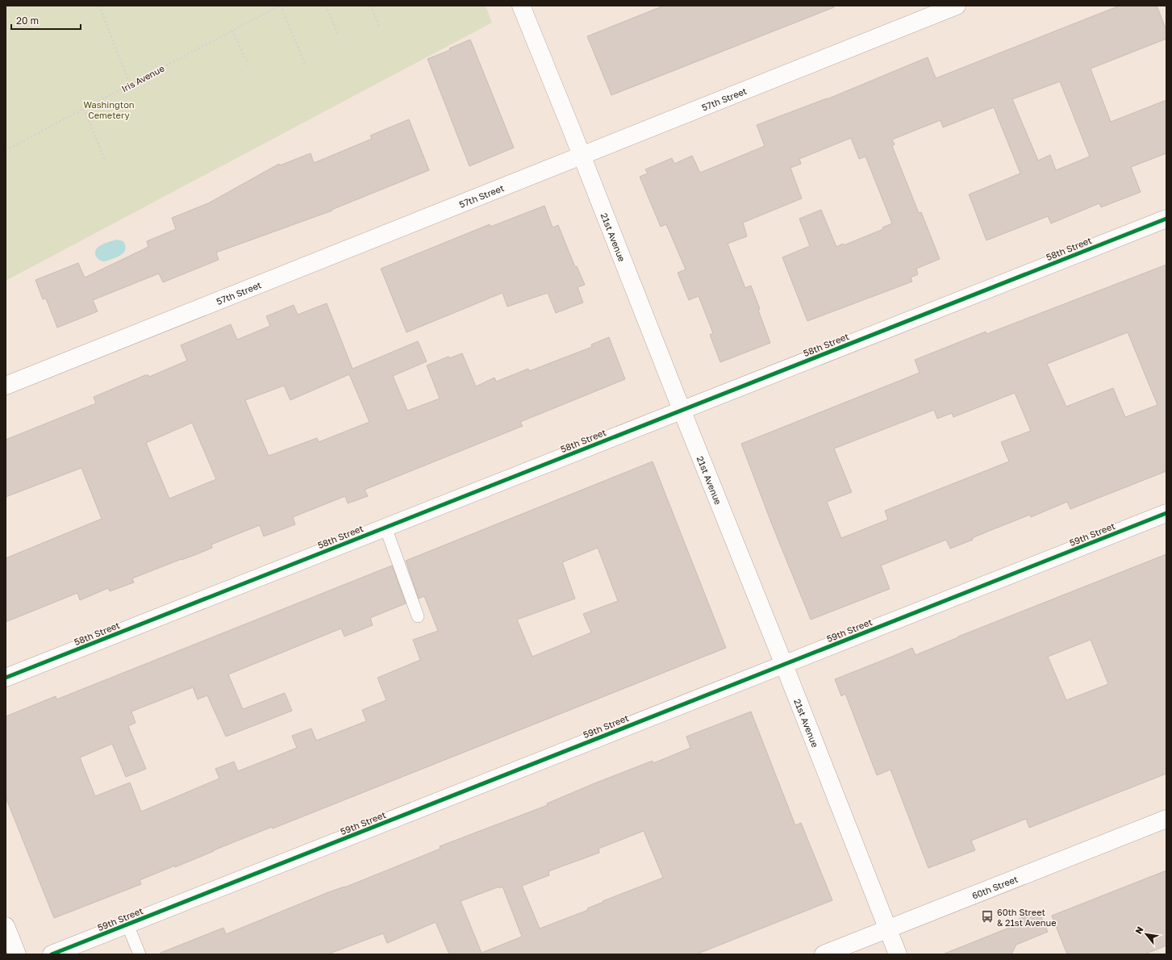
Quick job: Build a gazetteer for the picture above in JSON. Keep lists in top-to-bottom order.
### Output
{
  "streets": {
    "street": [
      "57th Street",
      "21st Avenue",
      "58th Street",
      "59th Street",
      "60th Street"
    ],
    "path": ["Iris Avenue"]
  },
  "crossings": [
    ["57th Street", "21st Avenue"],
    ["21st Avenue", "58th Street"],
    ["21st Avenue", "59th Street"],
    ["21st Avenue", "60th Street"]
  ],
  "parks": ["Washington Cemetery"],
  "places": {
    "bus stop": ["60th Street & 21st Avenue"]
  },
  "scale_bar": "20 m",
  "north": "top left"
}
